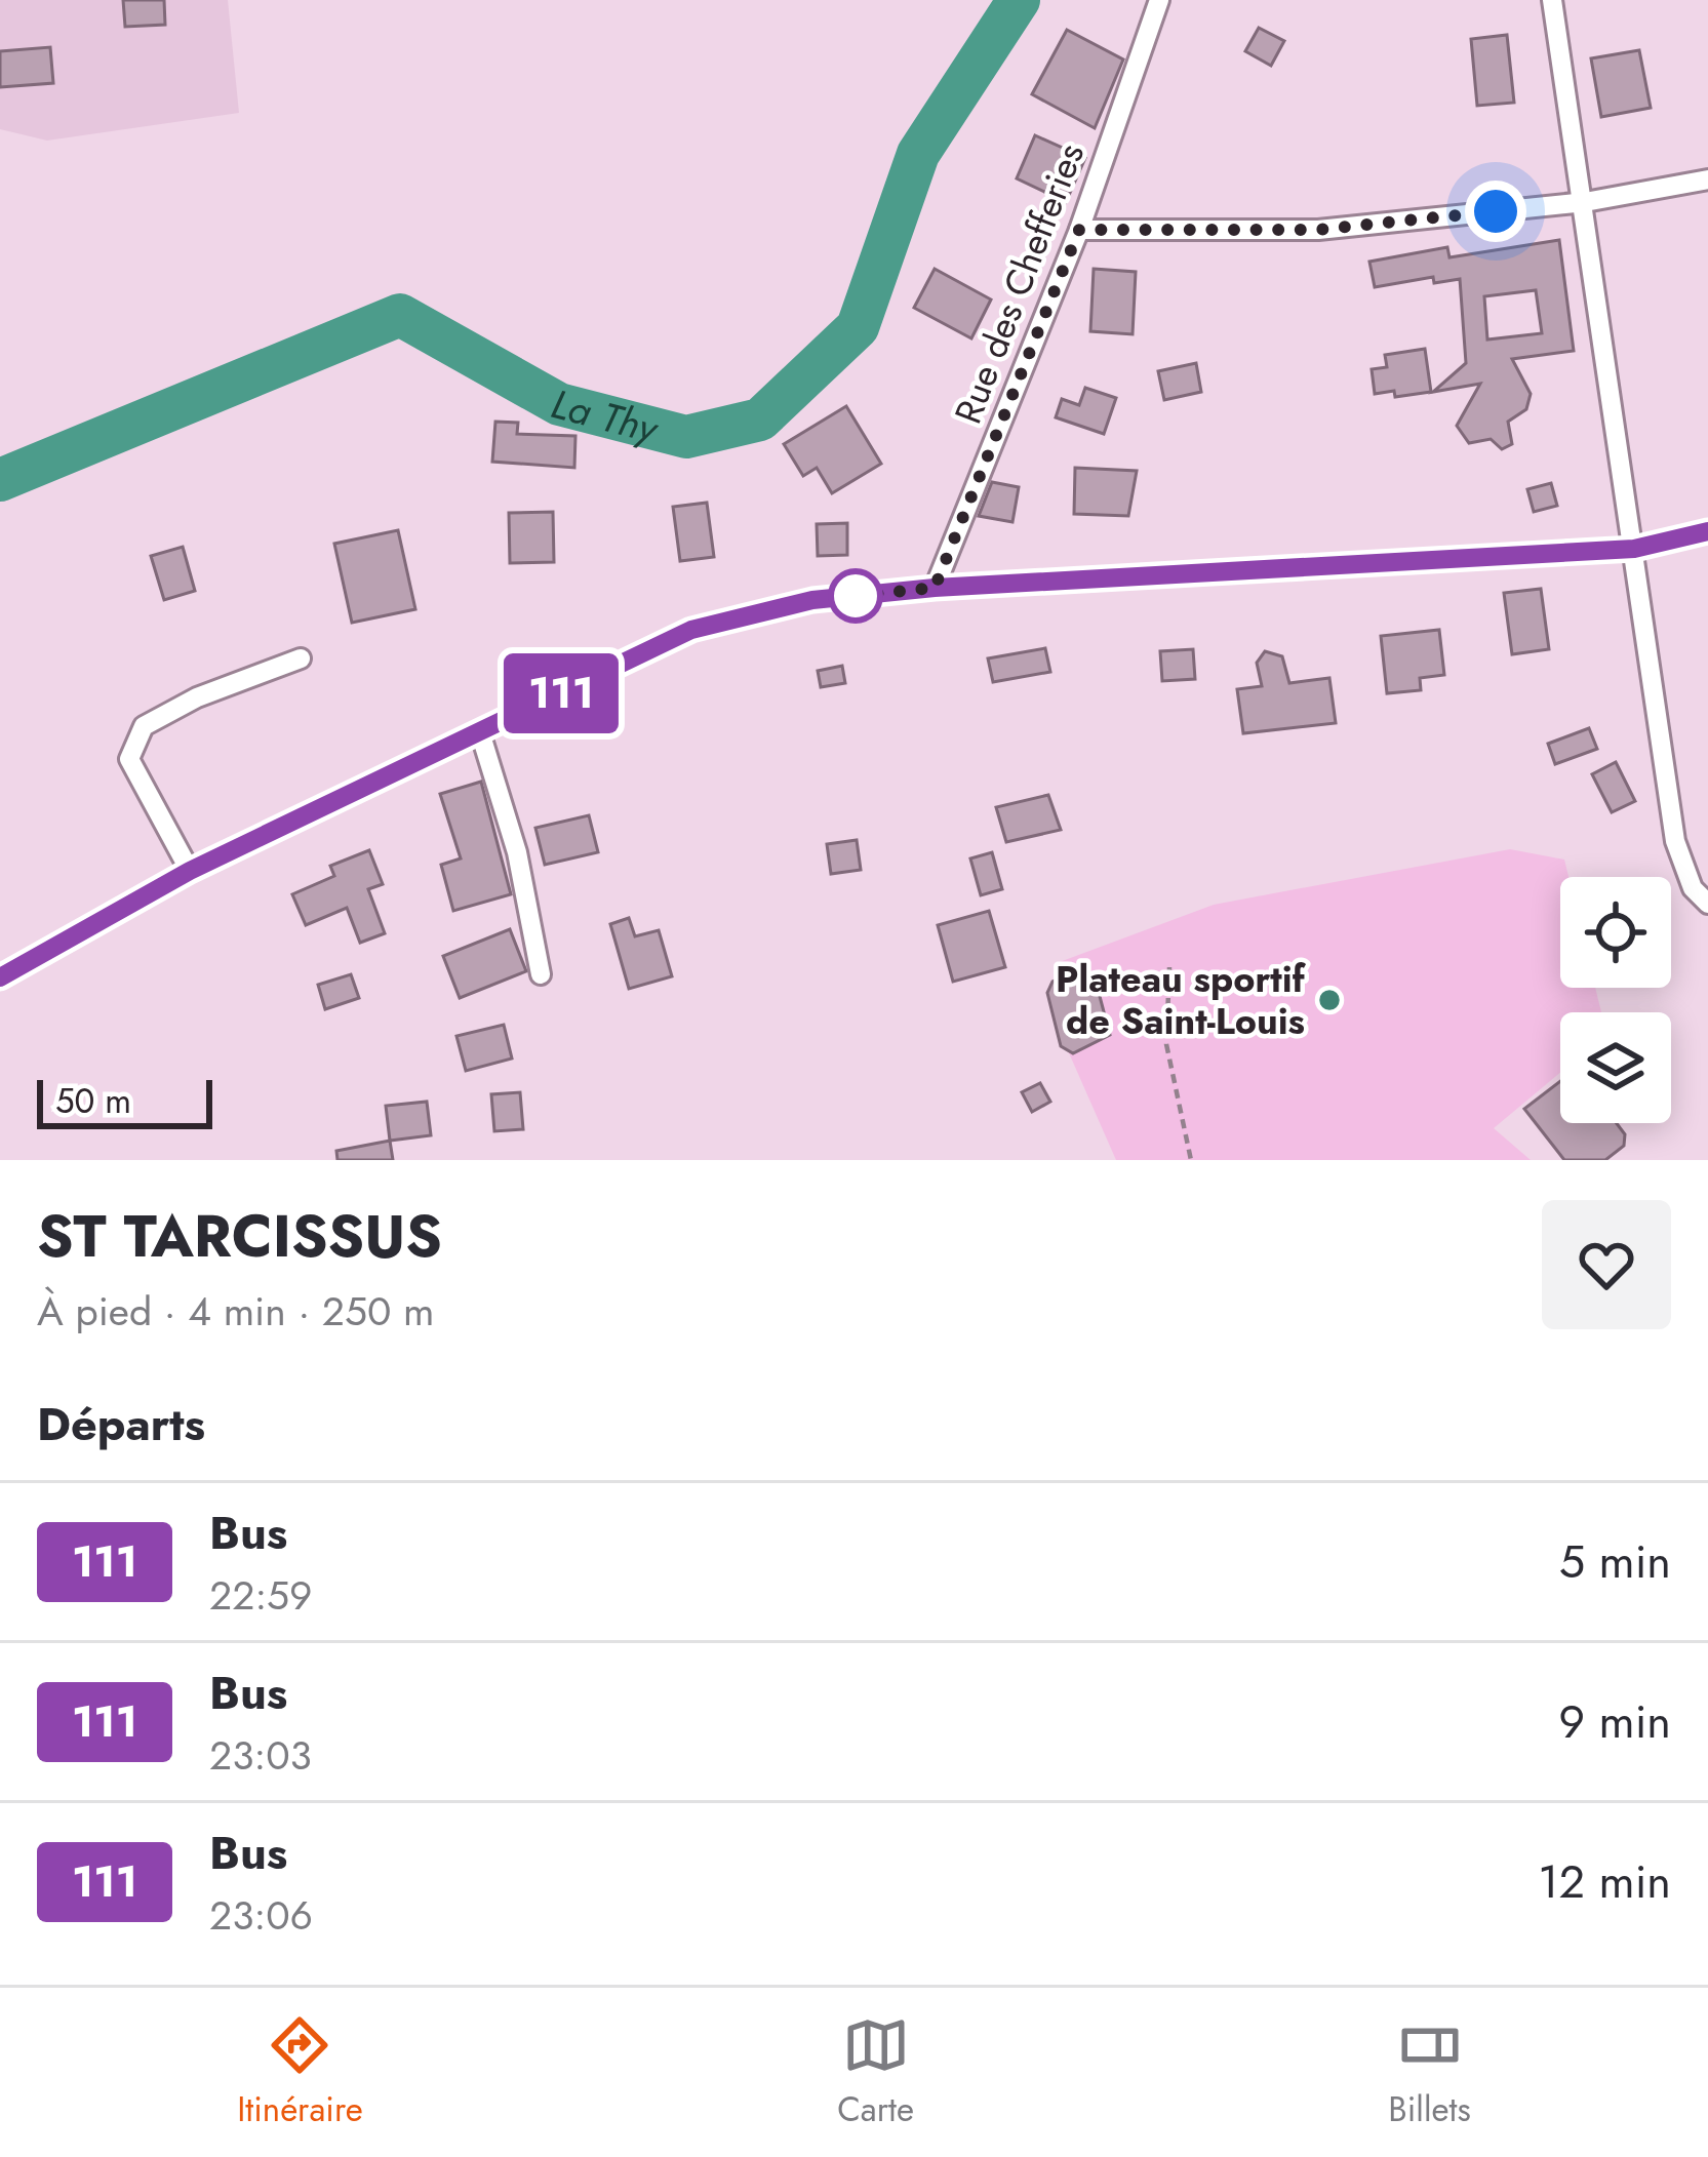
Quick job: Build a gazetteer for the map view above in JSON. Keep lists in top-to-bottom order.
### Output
{
  "streets": {
    "street": ["Rue des Chefferies"]
  },
  "water": ["La Thy"],
  "places": ["Plateau sportif de Saint-Louis"],
  "lines": ["bus line 111"],
  "scale_bar": "50 m",
  "page": {
    "on_map": "111",
    "scale": "50 m",
    "heading": [
      ["ST TARCISSUS", "À pied · 4 min · 250 m"],
      "Départs"
    ],
    "list": [
      {
        "mark": "111",
        "name": "Bus",
        "note": "22:59",
        "value": "5 min"
      },
      {
        "mark": "111",
        "name": "Bus",
        "note": "23:03",
        "value": "9 min"
      },
      {
        "mark": "111",
        "name": "Bus",
        "note": "23:06",
        "value": "12 min"
      }
    ],
    "tabs": ["Itinéraire", "Carte", "Billets"]
  }
}
